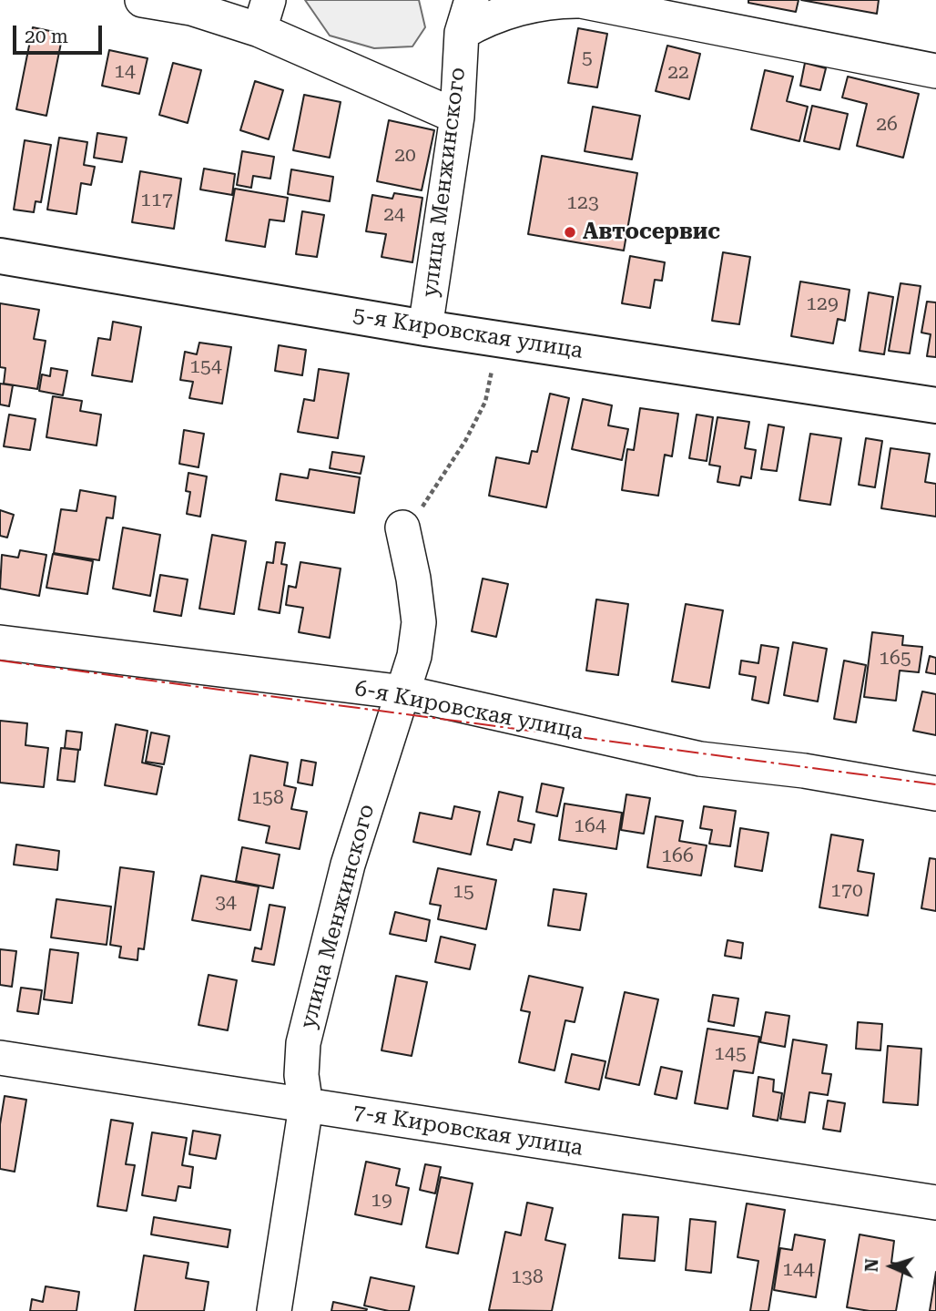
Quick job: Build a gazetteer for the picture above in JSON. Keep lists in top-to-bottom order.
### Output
{
  "streets": {
    "main road": ["5-я Кировская улица"],
    "street": ["улица Менжинского", "6-я Кировская улица", "7-я Кировская улица"]
  },
  "crossings": [
    ["улица Менжинского", "5-я Кировская улица"],
    ["улица Менжинского", "6-я Кировская улица"],
    ["улица Менжинского", "7-я Кировская улица"]
  ],
  "places": ["Автосервис"],
  "house_numbers": [
    "5",
    "14",
    "22",
    "26",
    "20",
    "117",
    "123",
    "24",
    "129",
    "154",
    "165",
    "158",
    "164",
    "166",
    "170",
    "15",
    "34",
    "145",
    "19",
    "144",
    "138"
  ],
  "scale_bar": "20 m",
  "north": "left"
}
